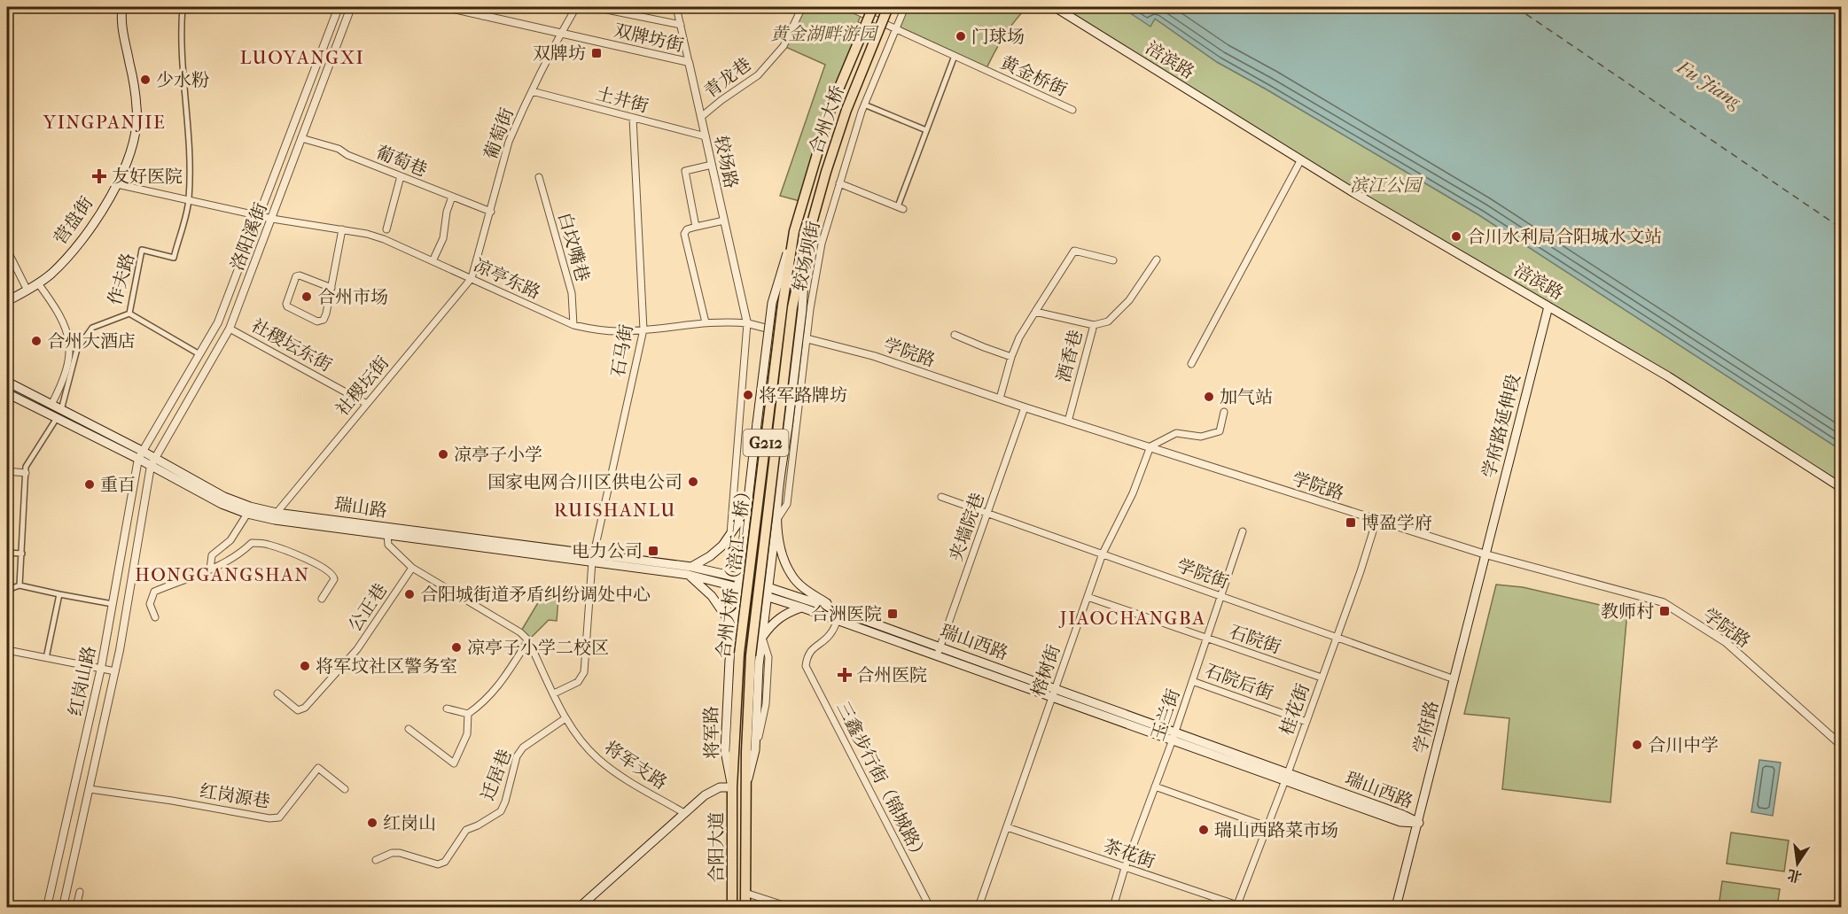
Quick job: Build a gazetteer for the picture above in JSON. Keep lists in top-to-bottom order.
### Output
{
  "streets": {
    "highway": [
      "合州大桥",
      "G212",
      "合州大桥（涪江二桥）",
      "合阳大道"
    ],
    "main road": [
      "涪滨路",
      "营盘街",
      "学府路延伸段",
      "瑞山路",
      "瑞山西路",
      "学府路",
      "将军路"
    ],
    "street": [
      "双牌坊街",
      "黄金桥街",
      "青龙巷",
      "土井街",
      "葡萄街",
      "葡萄巷",
      "较场路",
      "洛阳溪街",
      "白坟嘴巷",
      "较场坝街",
      "作夫路",
      "凉亭东路",
      "社稷坛东街",
      "石马街",
      "学院路",
      "酒香巷",
      "社稷坛街",
      "夹墙院巷",
      "学院街",
      "公正巷",
      "石院街",
      "榕树街",
      "红岗山路",
      "石院后街",
      "桂花街",
      "玉兰街",
      "将军支路",
      "迁居巷",
      "三鑫步行街（锦城路）",
      "红岗源巷",
      "茶花街"
    ]
  },
  "crossings": [
    ["双牌坊街", "葡萄街"],
    ["双牌坊街", "较场路"],
    ["涪滨路", "学府路延伸段"],
    ["黄金桥街", "较场坝街"],
    ["青龙巷", "较场路"],
    ["土井街", "葡萄街"],
    ["土井街", "较场路"],
    ["土井街", "石马街"],
    ["合州大桥", "合州大桥（涪江二桥）"],
    ["合州大桥", "将军路"],
    ["葡萄街", "葡萄巷"],
    ["葡萄街", "凉亭东路"],
    ["葡萄街", "社稷坛街"],
    ["葡萄巷", "洛阳溪街"],
    ["较场路", "凉亭东路"],
    ["较场路", "学院路"],
    ["营盘街", "凉亭东路"],
    ["洛阳溪街", "凉亭东路"],
    ["洛阳溪街", "社稷坛东街"],
    ["洛阳溪街", "瑞山路"],
    ["洛阳溪街", "红岗山路"],
    ["白坟嘴巷", "凉亭东路"],
    ["较场坝街", "学院路"],
    ["作夫路", "凉亭东路"],
    ["作夫路", "瑞山路"],
    ["凉亭东路", "石马街"],
    ["凉亭东路", "学院路"],
    ["凉亭东路", "社稷坛街"],
    ["社稷坛东街", "社稷坛街"],
    ["石马街", "瑞山路"],
    ["石马街", "将军支路"],
    ["学院路", "酒香巷"],
    ["学院路", "学府路延伸段"],
    ["学院路", "夹墙院巷"],
    ["学院路", "榕树街"],
    ["学院路", "桂花街"],
    ["学院路", "学府路"],
    ["社稷坛街", "瑞山路"],
    ["学府路延伸段", "学府路"],
    ["瑞山路", "瑞山西路"],
    ["瑞山路", "红岗山路"],
    ["瑞山路", "将军路"],
    ["瑞山路", "将军支路"],
    ["夹墙院巷", "学院街"],
    ["夹墙院巷", "瑞山西路"],
    ["合州大桥（涪江二桥）", "将军路"],
    ["合州大桥（涪江二桥）", "合阳大道"],
    ["学院街", "榕树街"],
    ["学院街", "桂花街"],
    ["学院街", "玉兰街"],
    ["学院街", "学府路"],
    ["公正巷", "将军支路"],
    ["石院街", "榕树街"],
    ["石院街", "桂花街"],
    ["石院街", "玉兰街"],
    ["瑞山西路", "榕树街"],
    ["瑞山西路", "桂花街"],
    ["瑞山西路", "玉兰街"],
    ["瑞山西路", "学府路"],
    ["瑞山西路", "将军路"],
    ["瑞山西路", "三鑫步行街（锦城路）"],
    ["榕树街", "茶花街"],
    ["红岗山路", "红岗源巷"],
    ["石院后街", "桂花街"],
    ["石院后街", "玉兰街"],
    ["桂花街", "茶花街"],
    ["玉兰街", "茶花街"],
    ["将军路", "合阳大道"],
    ["将军支路", "迁居巷"]
  ],
  "districts": [
    "LUOYANGXI",
    "YINGPANJIE",
    "RUISHANLU",
    "HONGGANGSHAN",
    "JIAOCHANGBA"
  ],
  "water": ["Fu Jiang"],
  "parks": ["黄金湖畔游园", "滨江公园"],
  "places": {
    "other": [
      "门球场",
      "少水粉",
      "合川水利局合阳城水文站",
      "合州市场",
      "合州大酒店",
      "将军路牌坊",
      "加气站",
      "凉亭子小学",
      "国家电网合川区供电公司",
      "重百",
      "合阳城街道矛盾纠纷调处中心",
      "凉亭子小学二校区",
      "将军坟社区警务室",
      "合川中学",
      "红岗山",
      "瑞山西路菜市场"
    ],
    "transit": [
      "双牌坊",
      "博盈学府",
      "电力公司",
      "教师村",
      "合洲医院"
    ],
    "health": ["友好医院", "合州医院"]
  },
  "north": "bottom"
}
